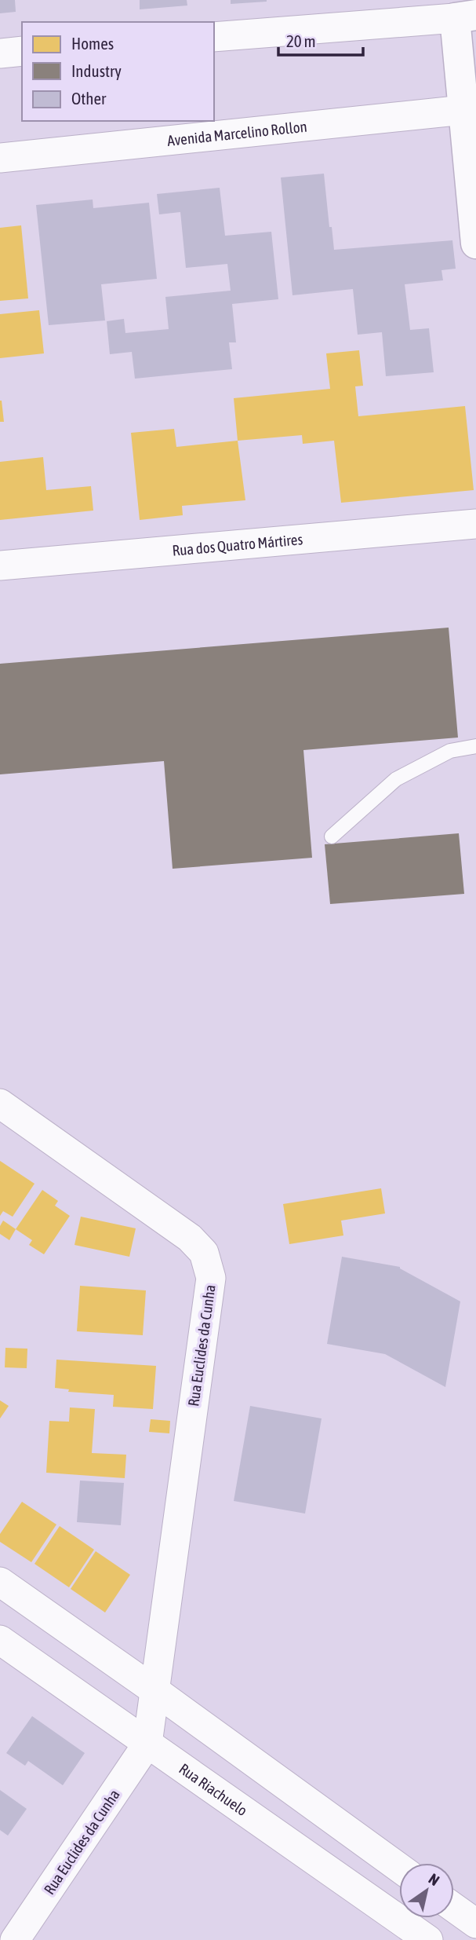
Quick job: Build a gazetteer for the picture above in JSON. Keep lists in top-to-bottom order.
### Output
{
  "streets": {
    "street": [
      "Avenida Marcelino Rollon",
      "Rua dos Quatro Mártires",
      "Rua Euclides da Cunha",
      "Rua Riachuelo"
    ]
  },
  "crossings": [
    ["Rua Euclides da Cunha", "Rua Riachuelo"]
  ],
  "legend": ["Homes", "Industry", "Other"],
  "scale_bar": "20 m",
  "north": "top right"
}
